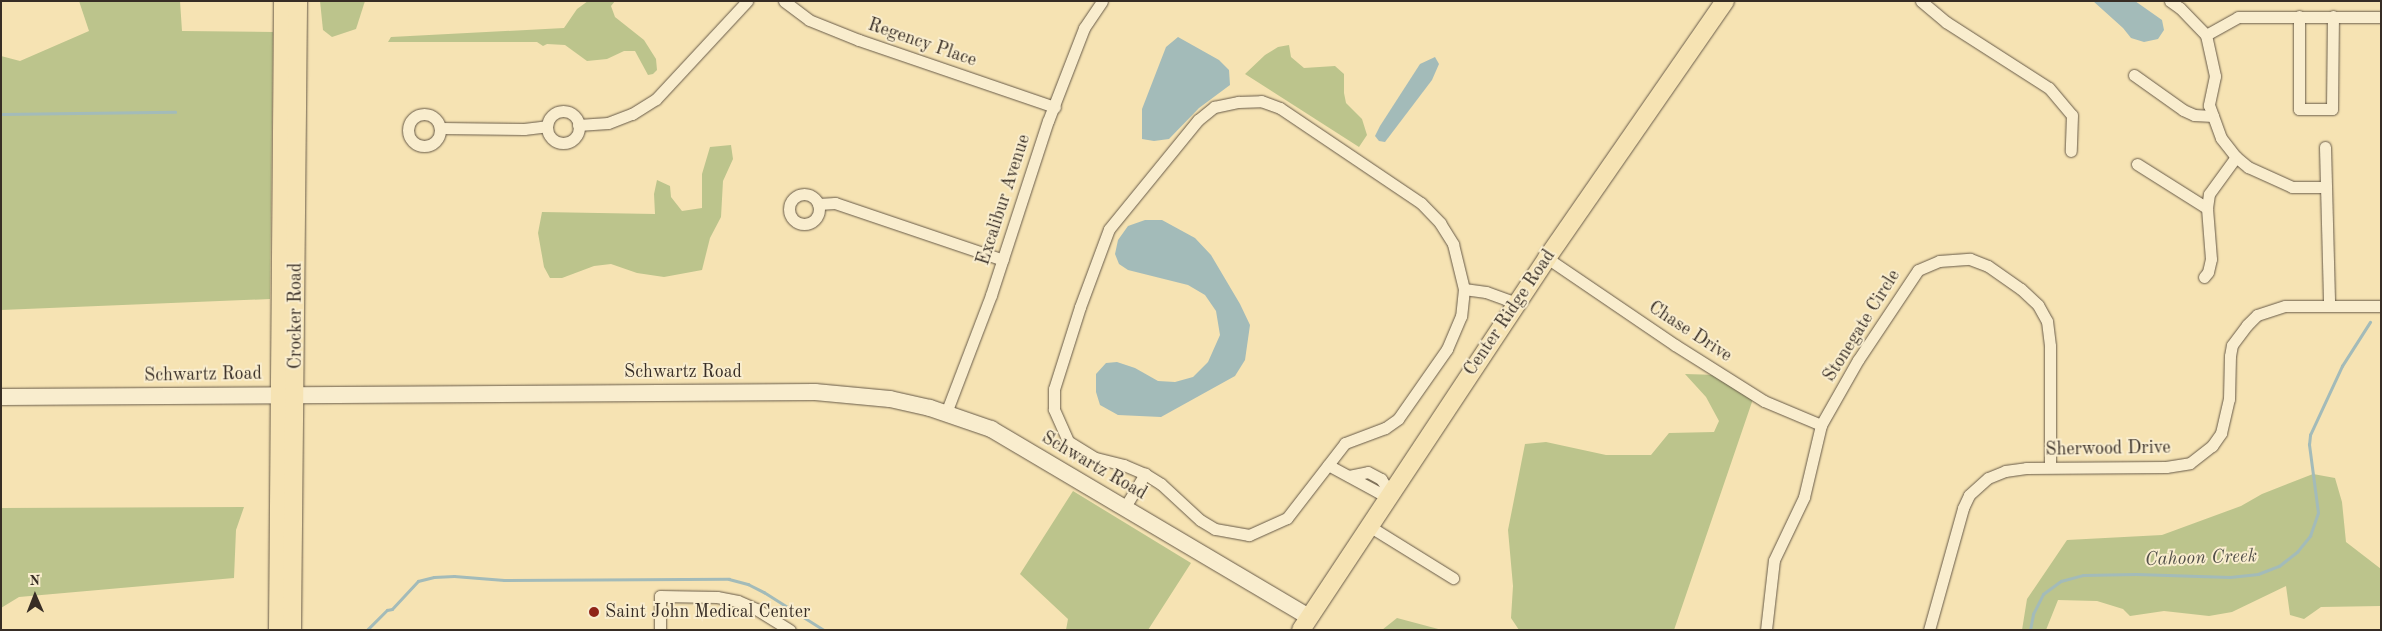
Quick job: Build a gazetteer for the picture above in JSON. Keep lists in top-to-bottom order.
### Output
{
  "streets": {
    "main road": ["Center Ridge Road", "Crocker Road"],
    "street": [
      "Regency Place",
      "Excalibur Avenue",
      "Stonegate Circle",
      "Chase Drive",
      "Schwartz Road",
      "Sherwood Drive"
    ]
  },
  "crossings": [
    ["Regency Place", "Excalibur Avenue"],
    ["Excalibur Avenue", "Schwartz Road"],
    ["Center Ridge Road", "Chase Drive"],
    ["Center Ridge Road", "Schwartz Road"],
    ["Crocker Road", "Schwartz Road"],
    ["Stonegate Circle", "Chase Drive"],
    ["Stonegate Circle", "Sherwood Drive"]
  ],
  "water": ["Cahoon Creek"],
  "places": ["Saint John Medical Center"],
  "north": "top"
}
